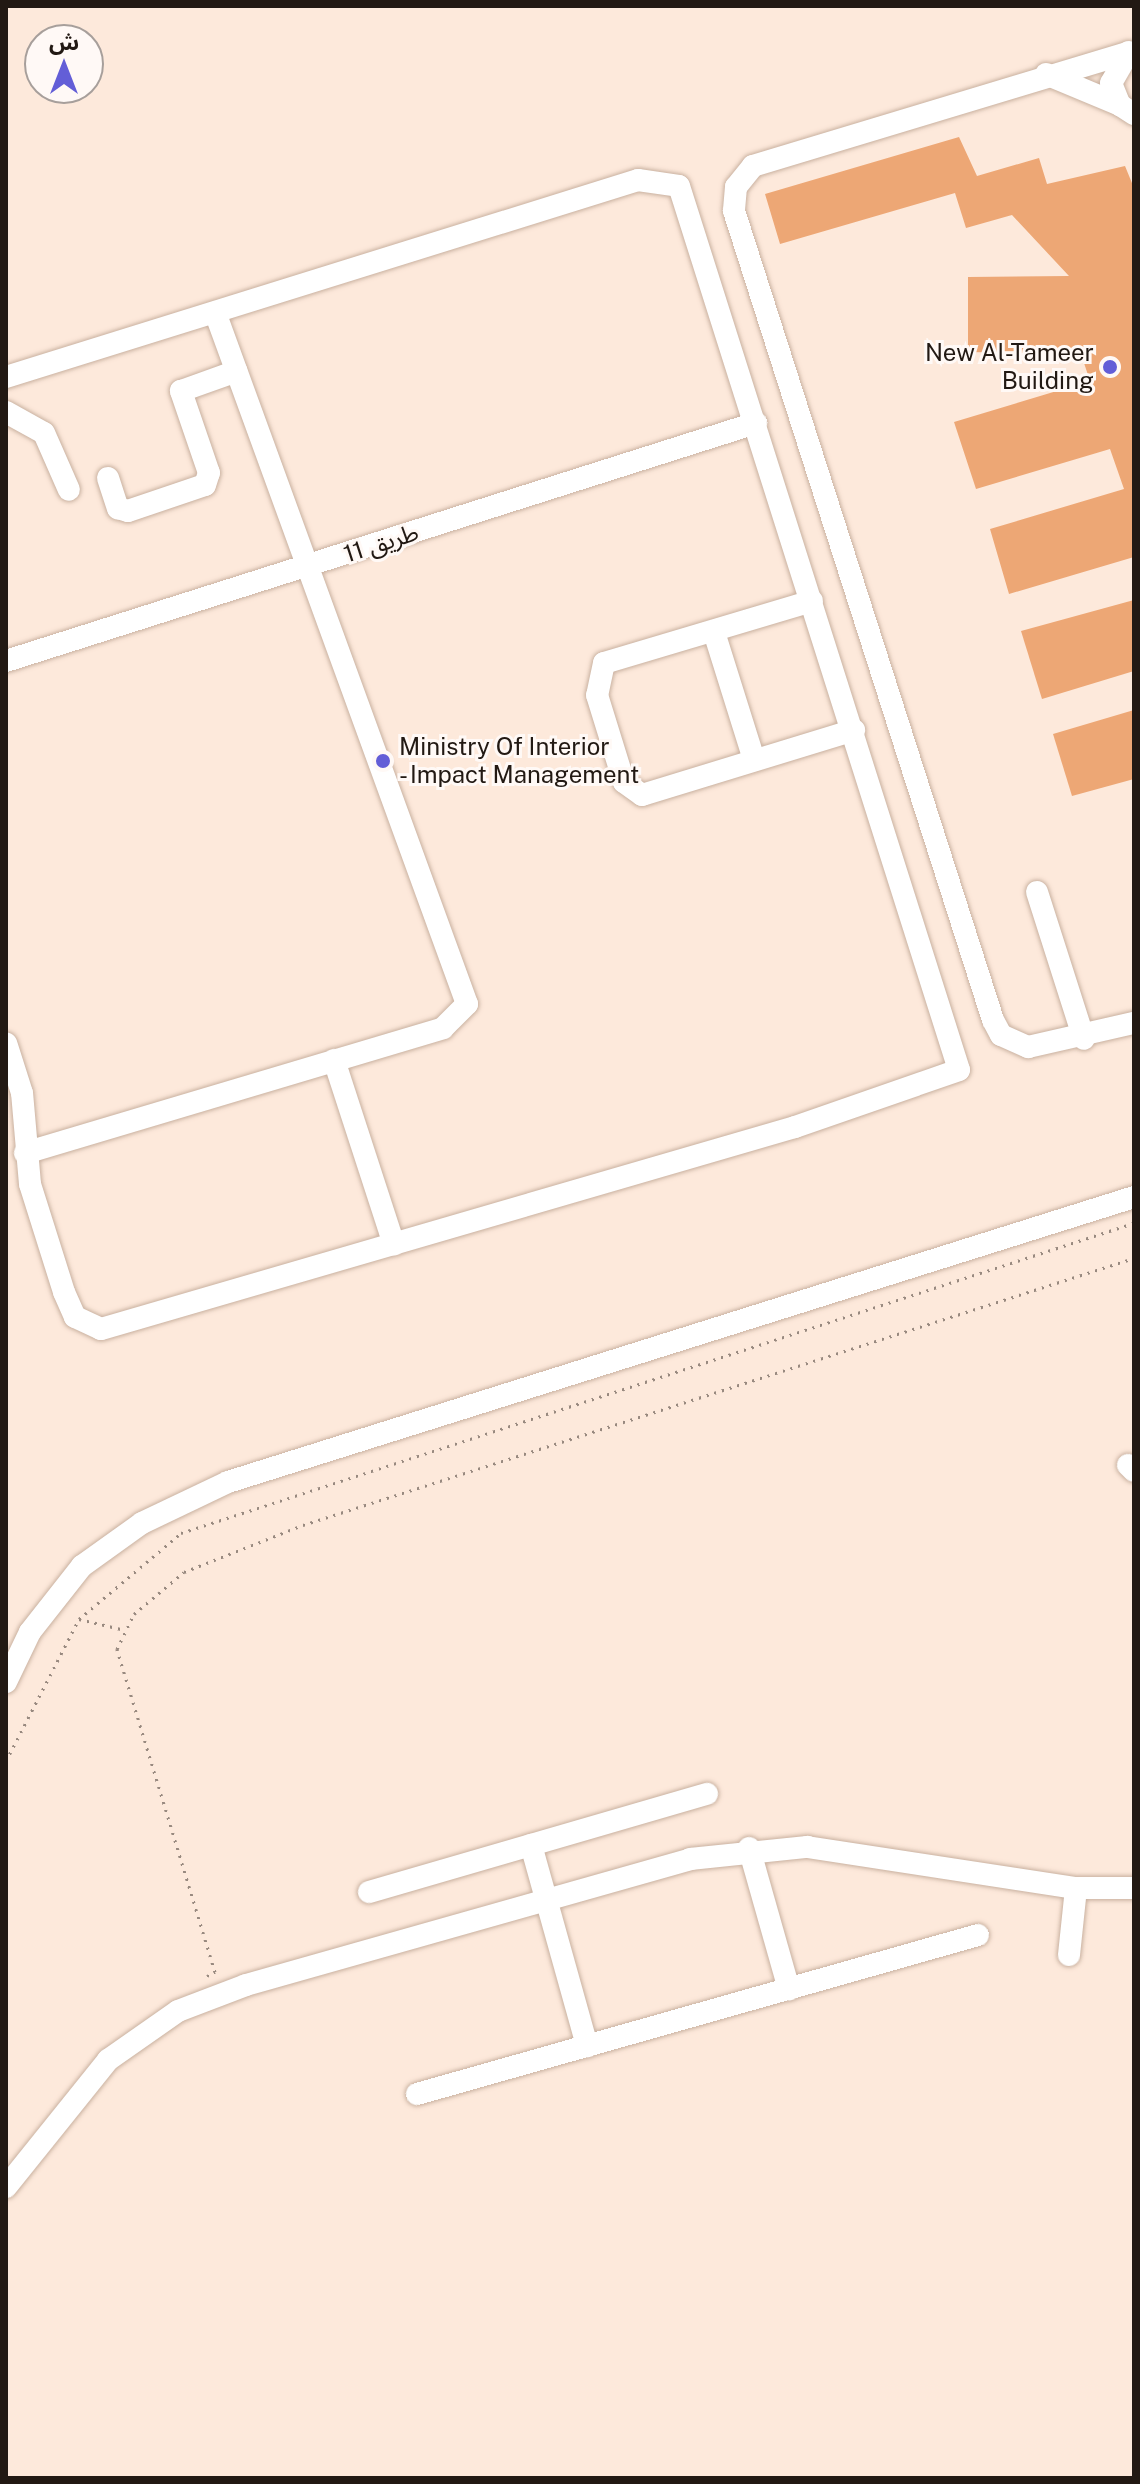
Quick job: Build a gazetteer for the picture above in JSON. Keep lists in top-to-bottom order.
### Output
{
  "streets": {
    "lane": ["طريق 11"]
  },
  "places": ["New Al-Tameer Building", "Ministry Of Interior - Impact Management"],
  "north": "top"
}
